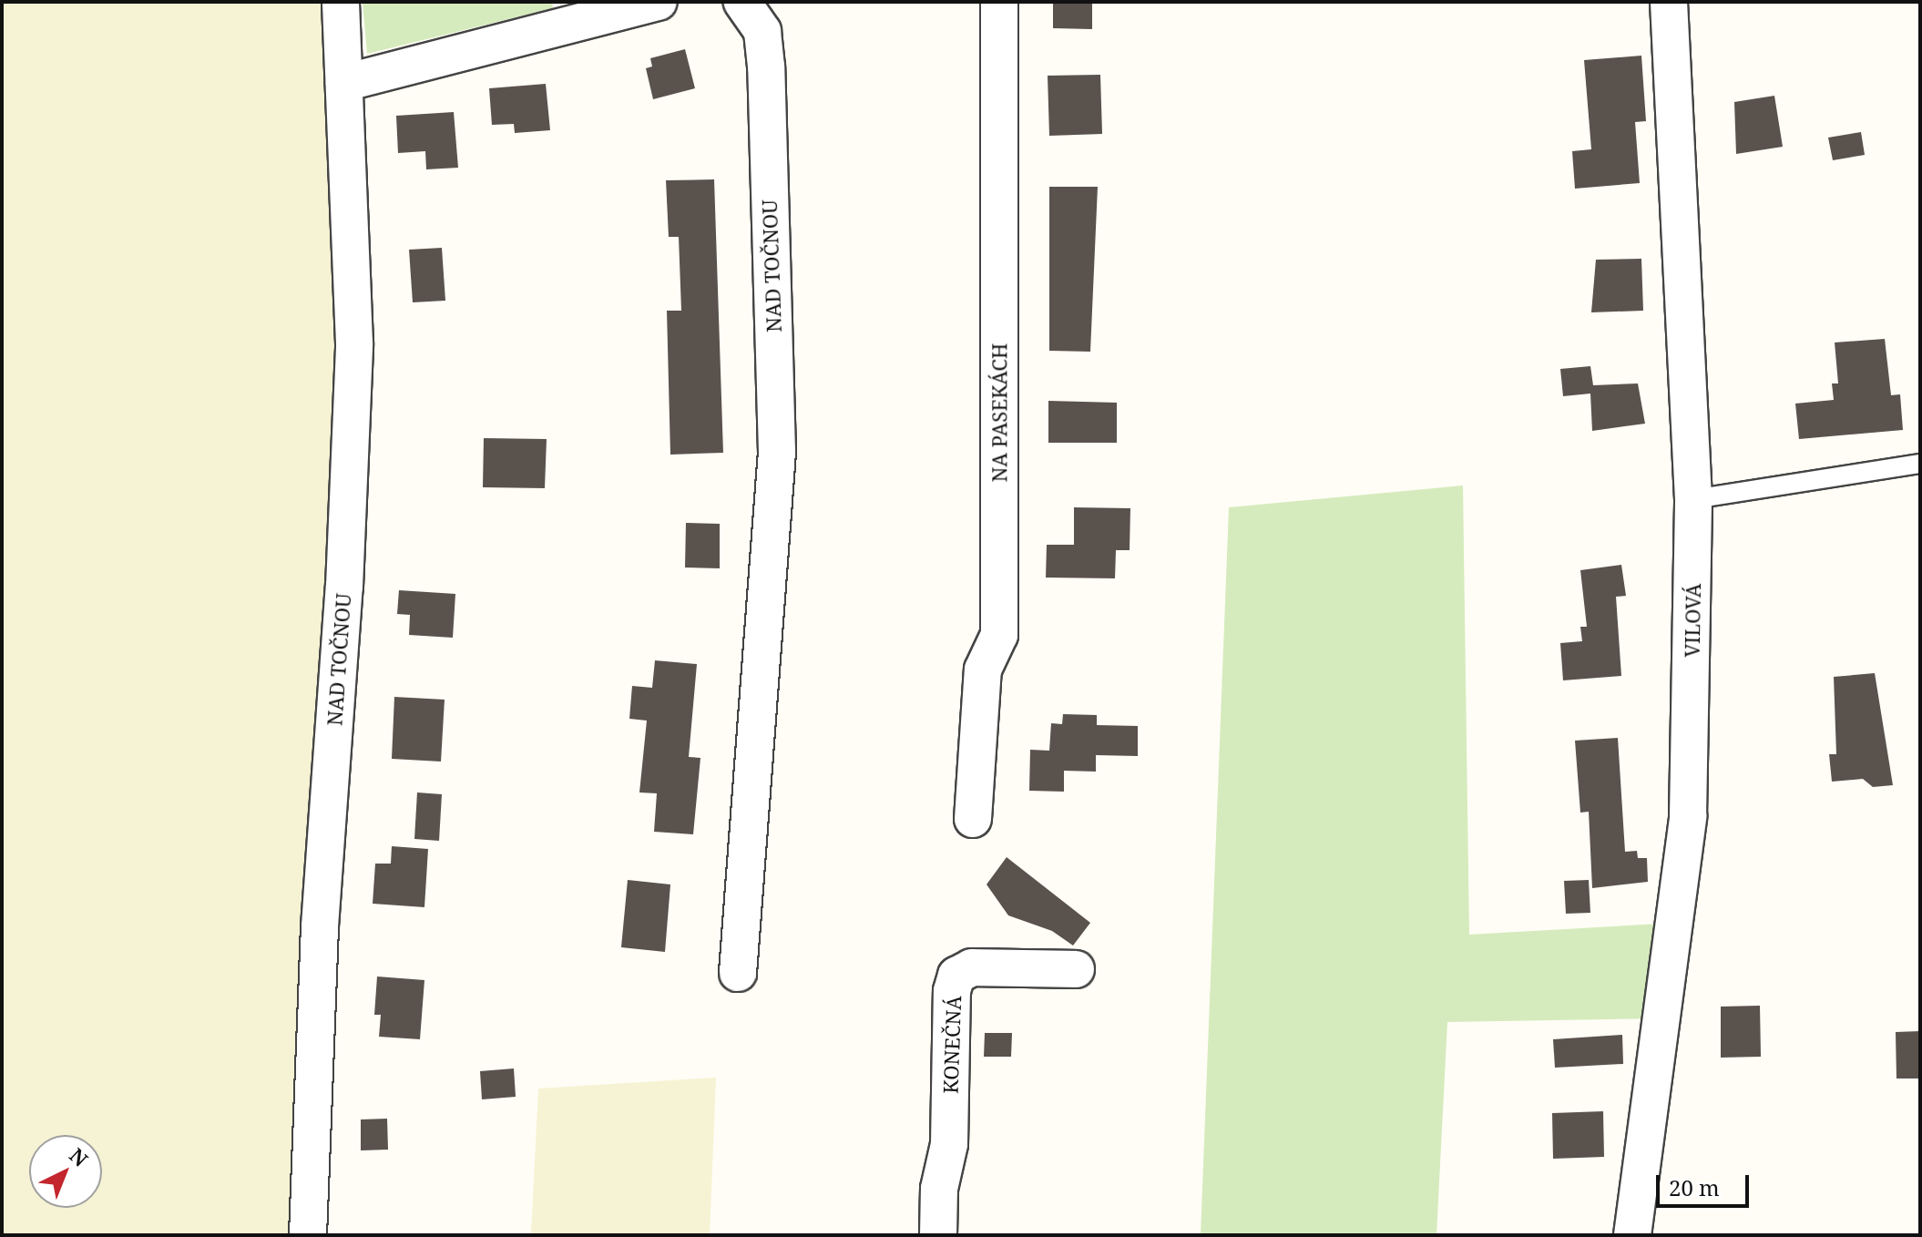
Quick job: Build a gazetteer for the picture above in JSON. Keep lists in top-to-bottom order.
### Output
{
  "streets": {
    "street": [
      "NAD TOČNOU",
      "NA PASEKÁCH",
      "VILOVÁ",
      "KONEČNÁ"
    ]
  },
  "scale_bar": "20 m",
  "north": "top right"
}
